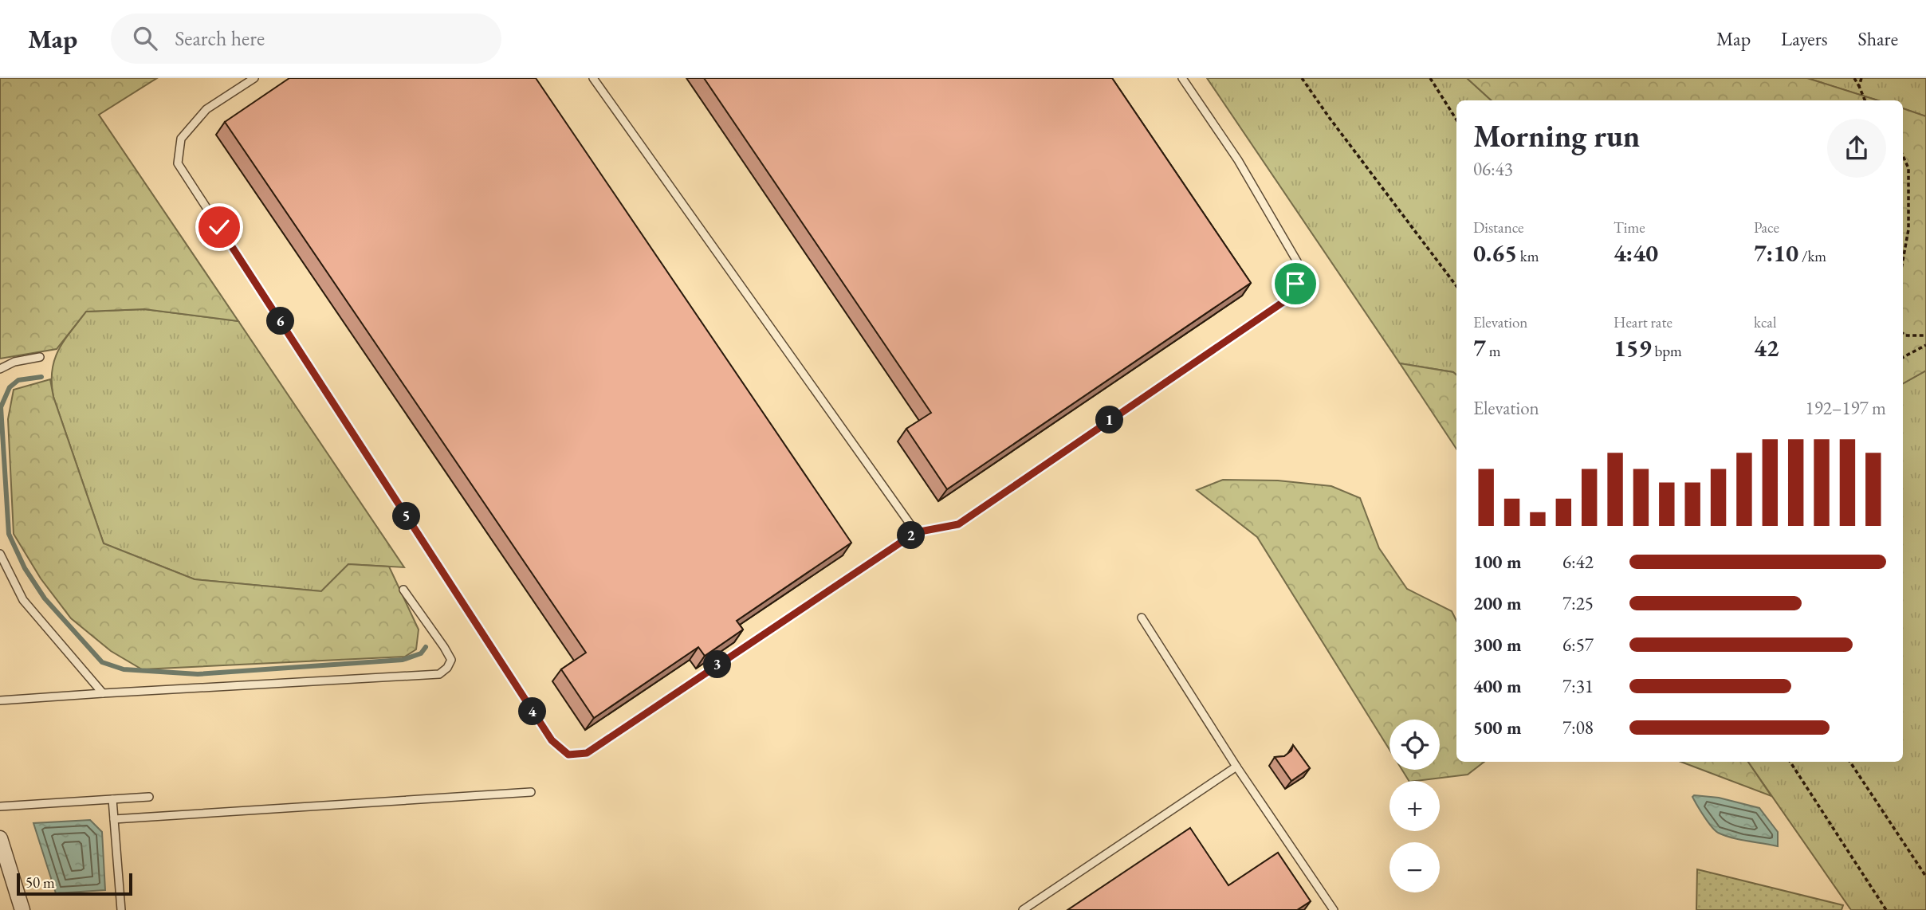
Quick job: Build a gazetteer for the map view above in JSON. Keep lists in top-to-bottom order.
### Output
{
  "scale_bar": "50 m",
  "page": {
    "header": "Map",
    "search": "Search here",
    "nav": ["Map", "Layers", "Share"],
    "heading": ["Morning run", "06:43"],
    "stats": [
      ["Distance", "0.65 km"],
      ["Time", "4:40"],
      ["Pace", "7:10 /km"],
      ["Elevation", "7 m"],
      ["Heart rate", "159 bpm"],
      ["kcal", "42"]
    ],
    "pins": [
      "6",
      "1",
      "5",
      "2",
      "3",
      "4"
    ],
    "chart": ["Elevation", "192–197 m"],
    "list": [
      {
        "name": "100 m",
        "note": "6:42"
      },
      {
        "name": "200 m",
        "note": "7:25"
      },
      {
        "name": "300 m",
        "note": "6:57"
      },
      {
        "name": "400 m",
        "note": "7:31"
      },
      {
        "name": "500 m",
        "note": "7:08"
      }
    ],
    "map_buttons": ["+", "−"],
    "scale": "50 m"
  }
}
